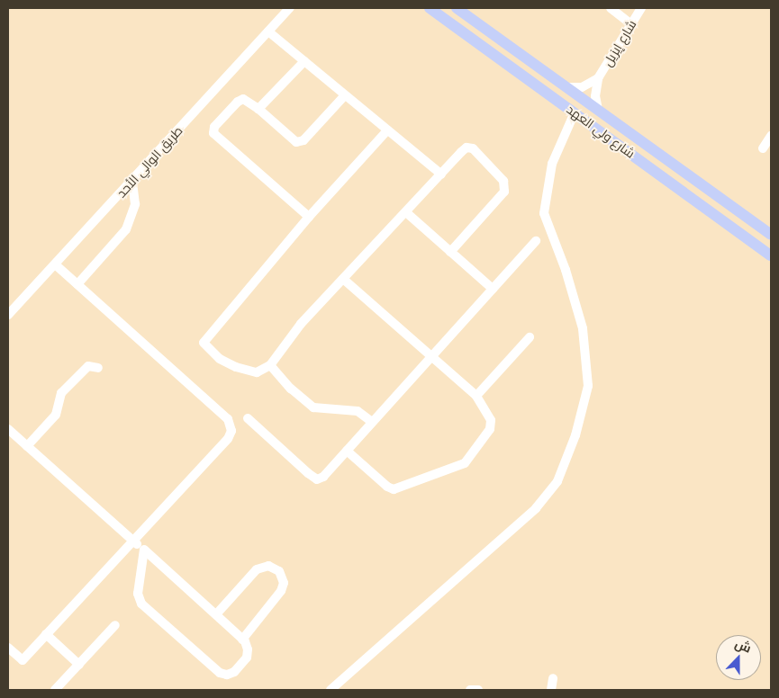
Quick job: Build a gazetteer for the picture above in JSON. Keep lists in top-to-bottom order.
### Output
{
  "streets": {
    "main road": ["شارع ولي العهد"],
    "street": ["شارع إيزيل", "طريق الوالي الأحد"]
  },
  "crossings": [
    ["شارع إيزيل", "شارع ولي العهد"]
  ],
  "north": "top"
}
